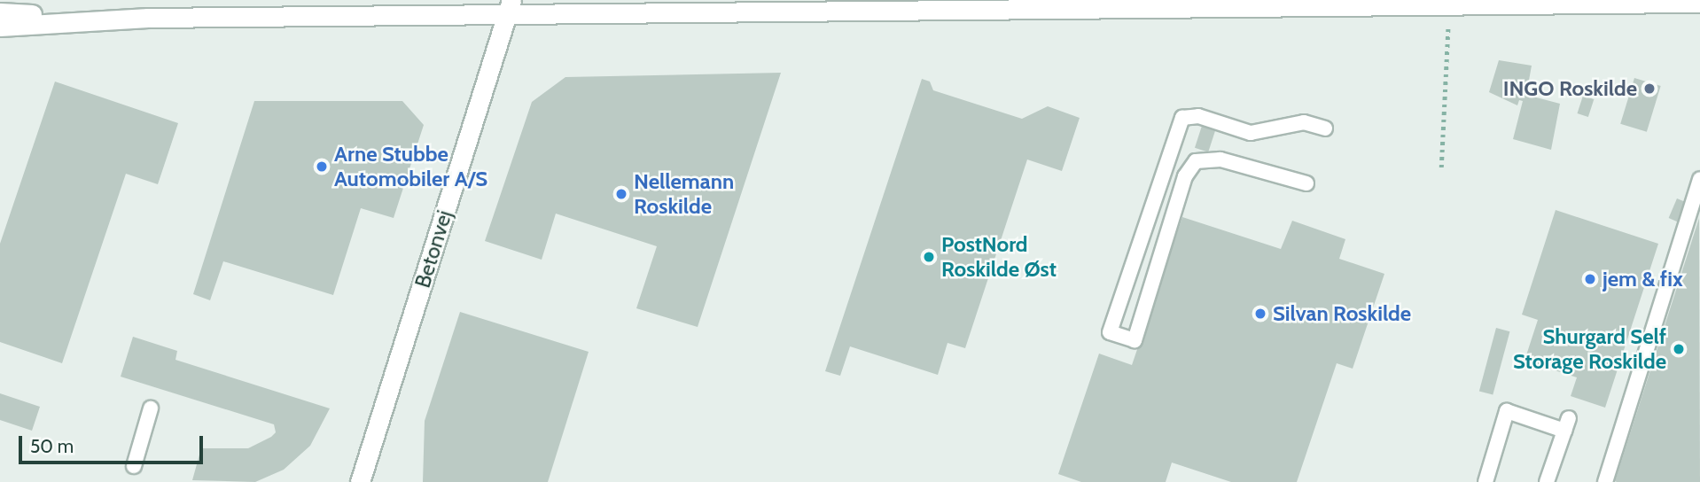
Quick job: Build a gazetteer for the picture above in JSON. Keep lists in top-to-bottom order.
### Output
{
  "streets": {
    "main road": ["Betonvej"]
  },
  "places": [
    "INGO Roskilde",
    "Arne Stubbe Automobiler A/S",
    "Nellemann Roskilde",
    "PostNord Roskilde Øst",
    "jem & fix",
    "Silvan Roskilde",
    "Shurgard Self Storage Roskilde"
  ],
  "scale_bar": "50 m"
}
